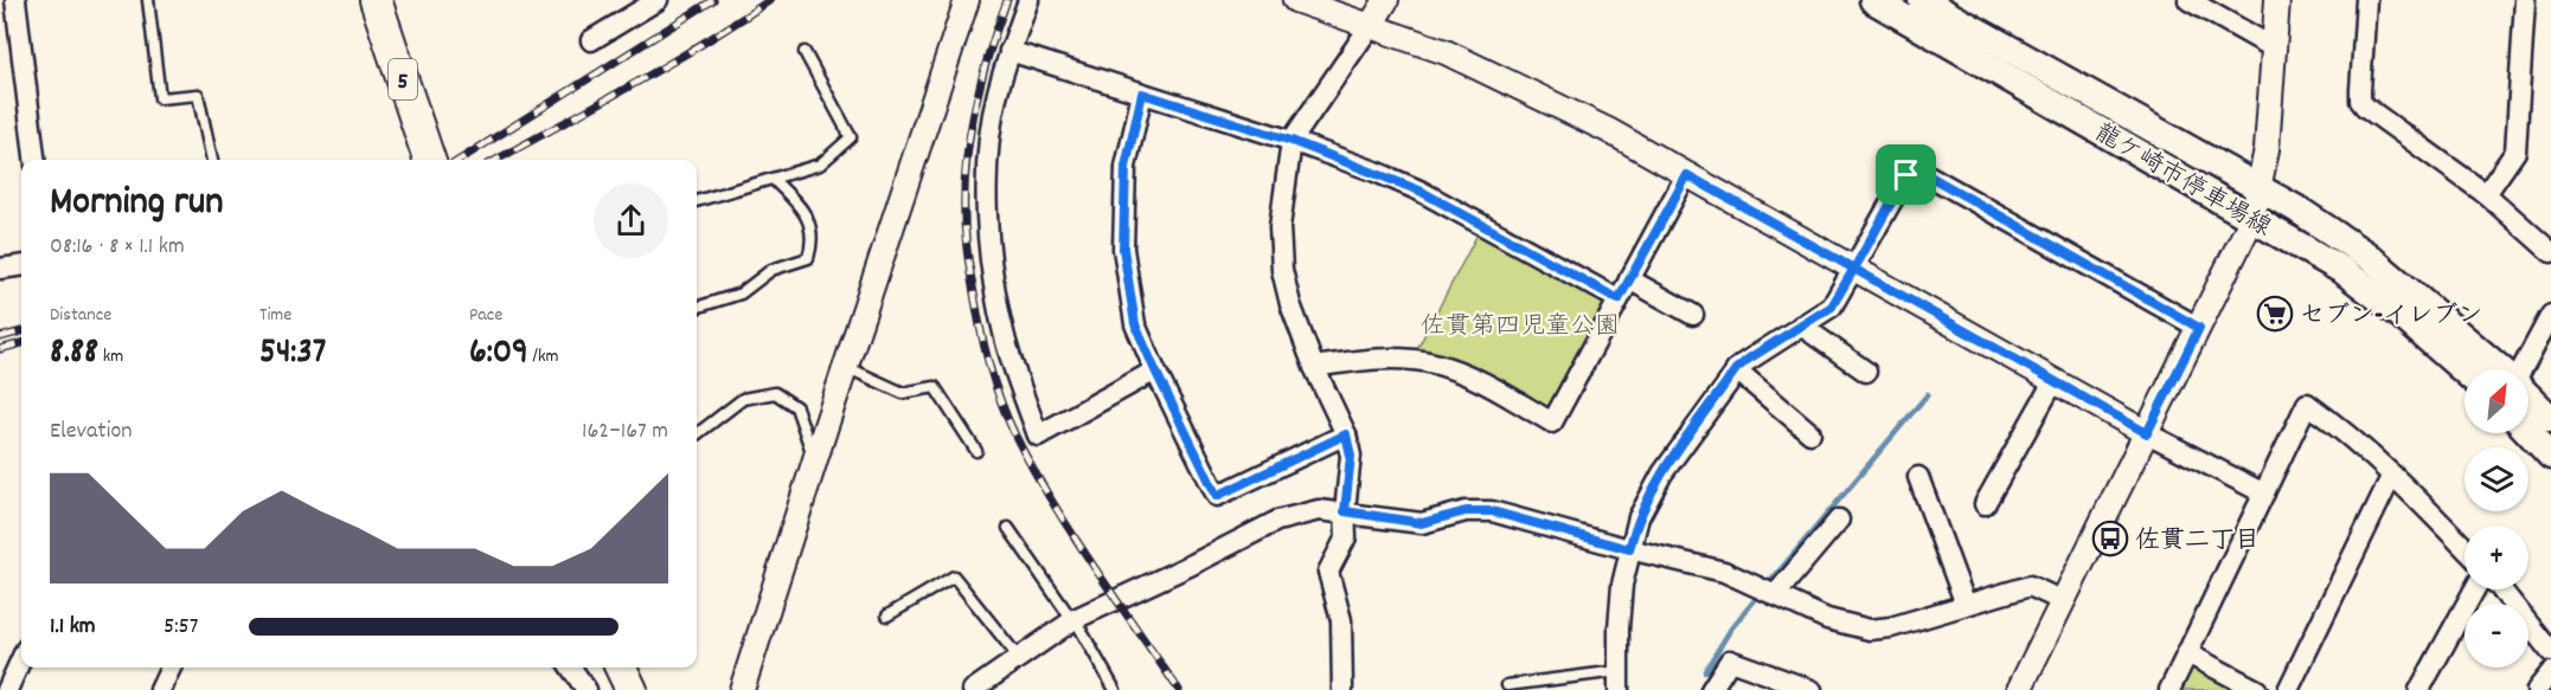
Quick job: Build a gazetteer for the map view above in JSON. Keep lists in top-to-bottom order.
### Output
{
  "streets": {
    "main road": ["5", "龍ケ崎市停車場線"]
  },
  "parks": ["佐貫第四児童公園"],
  "places": {
    "supermarket": ["セブン-イレブン"],
    "bus stop": ["佐貫二丁目"]
  },
  "north": "top right",
  "page": {
    "heading": ["Morning run", "08:16 · 8 × 1.1 km"],
    "stats": [
      ["Distance", "8.88 km"],
      ["Time", "54:37"],
      ["Pace", "6:09 /km"]
    ],
    "map_buttons": ["+", "−"],
    "chart": ["Elevation", "162–167 m"],
    "list": [
      {
        "name": "1.1 km",
        "note": "5:57"
      }
    ]
  }
}
